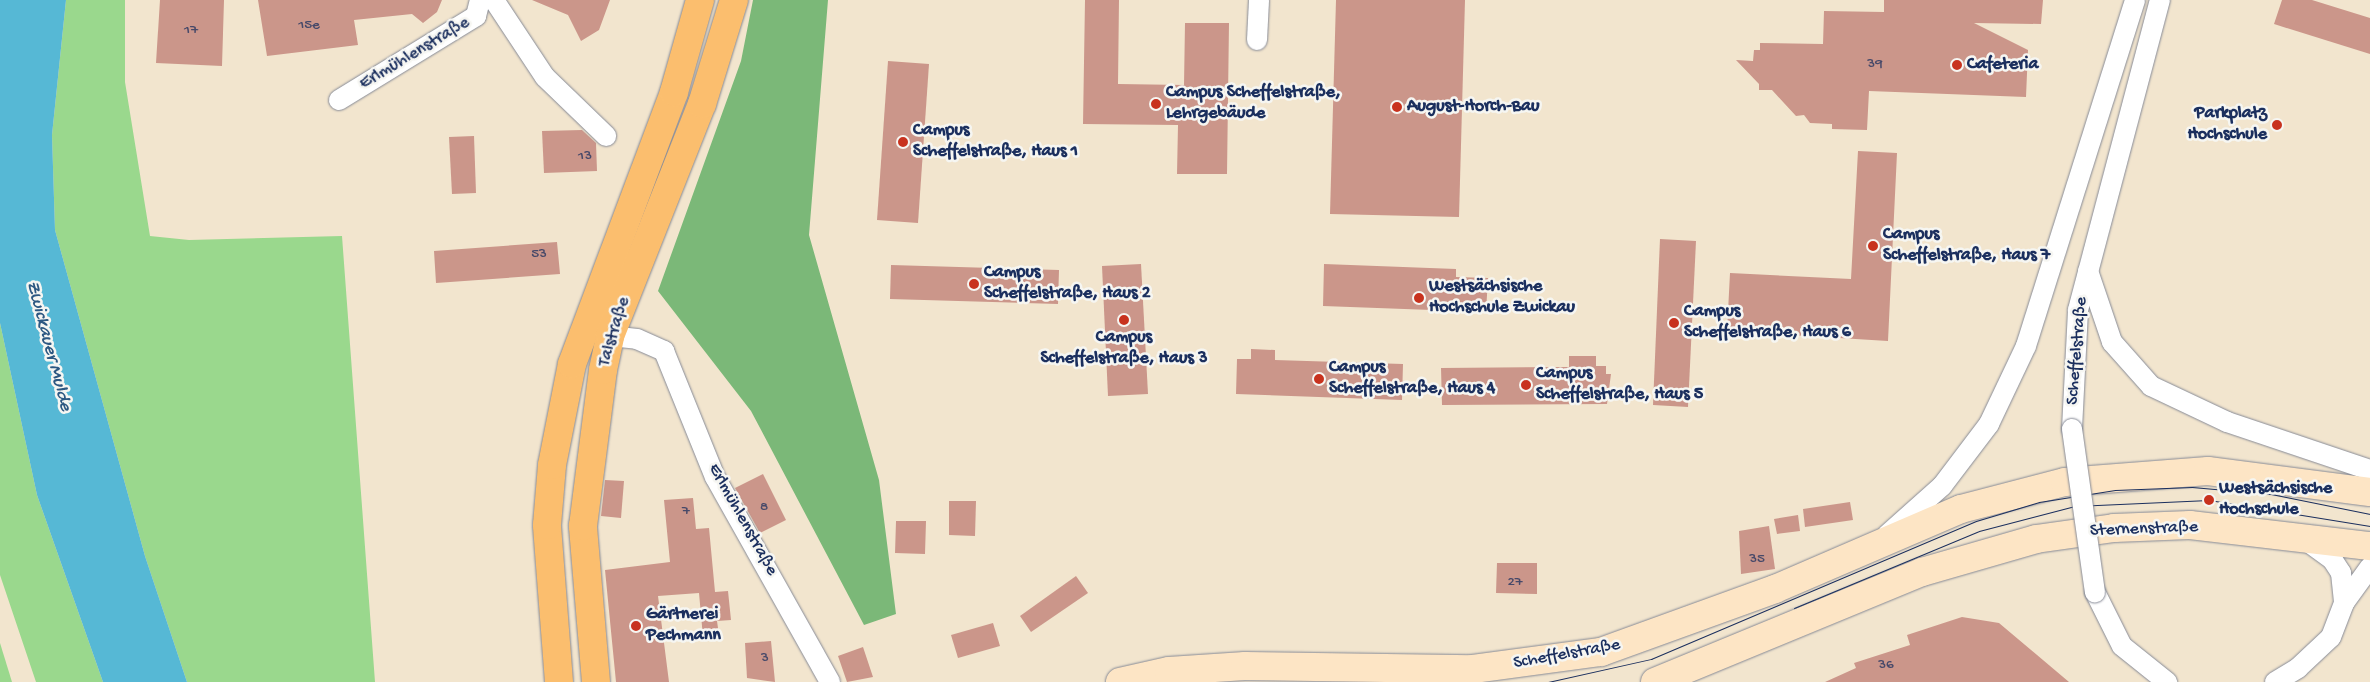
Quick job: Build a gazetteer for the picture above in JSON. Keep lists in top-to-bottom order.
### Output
{
  "streets": {
    "main road": ["Talstraße"],
    "street": ["Erlmühlenstraße", "Scheffelstraße", "Sternenstraße"]
  },
  "crossings": [
    ["Erlmühlenstraße", "Talstraße"]
  ],
  "water": ["Zwickauer Mulde"],
  "places": [
    "Cafeteria",
    "Campus Scheffelstraße, Lehrgebäude",
    "August-Horch-Bau",
    "Parkplatz Hochschule",
    "Campus Scheffelstraße, Haus 1",
    "Campus Scheffelstraße, Haus 7",
    "Campus Scheffelstraße, Haus 2",
    "Westsächsische Hochschule Zwickau",
    "Campus Scheffelstraße, Haus 3",
    "Campus Scheffelstraße, Haus 6",
    "Campus Scheffelstraße, Haus 4",
    "Campus Scheffelstraße, Haus 5",
    "Westsächsische Hochschule",
    "Gärtnerei Pechmann"
  ],
  "house_numbers": [
    "15e",
    "17",
    "39",
    "13",
    "53",
    "8",
    "7",
    "35",
    "27",
    "3",
    "36"
  ]
}
